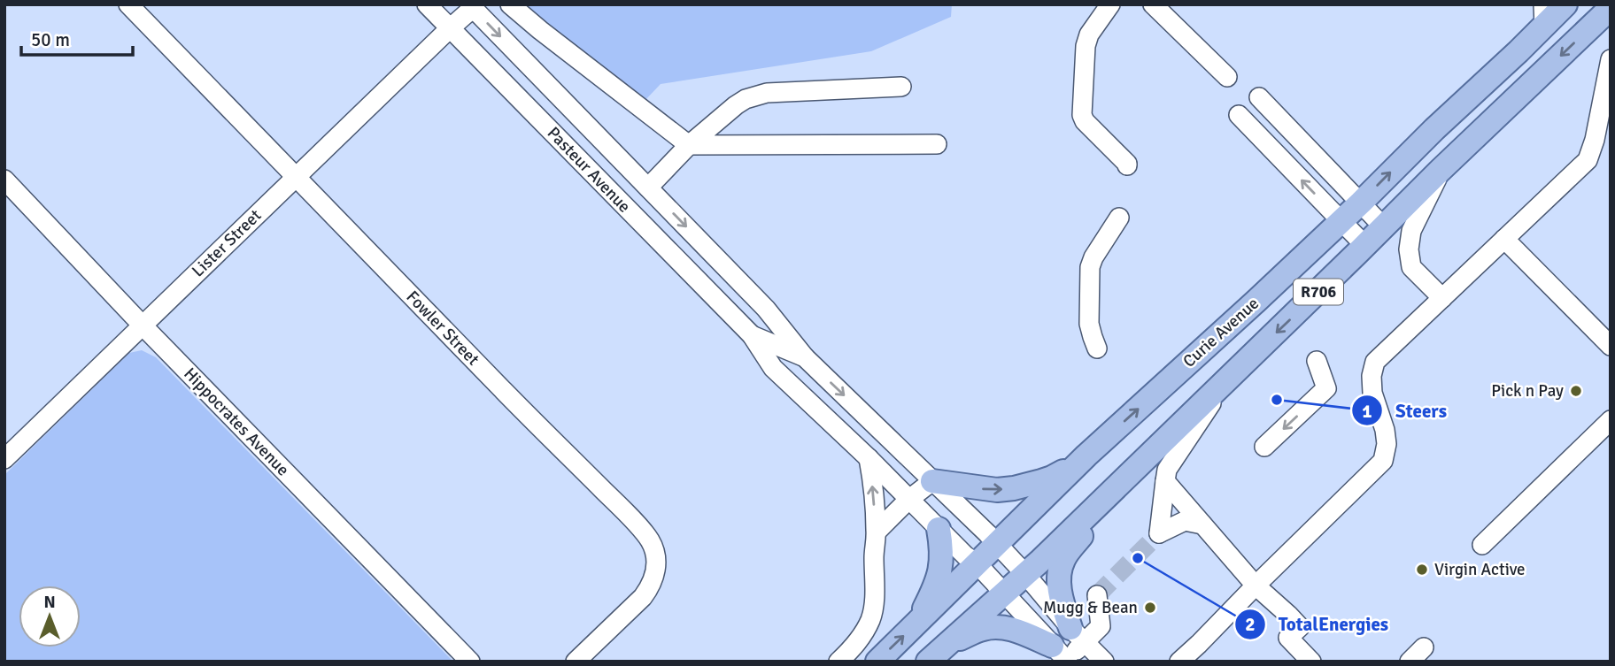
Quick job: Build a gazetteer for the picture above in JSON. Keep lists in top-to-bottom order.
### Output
{
  "streets": {
    "main road": ["R706", "Curie Avenue"],
    "street": [
      "Pasteur Avenue",
      "Lister Street",
      "Fowler Street",
      "Hippocrates Avenue"
    ]
  },
  "crossings": [
    ["Pasteur Avenue", "Lister Street"],
    ["Pasteur Avenue", "R706"],
    ["Pasteur Avenue", "Curie Avenue"],
    ["Lister Street", "Fowler Street"],
    ["Lister Street", "Hippocrates Avenue"]
  ],
  "places": [
    "Pick n Pay",
    "Steers",
    "TotalEnergies",
    "Virgin Active",
    "Mugg & Bean"
  ],
  "scale_bar": "50 m",
  "north": "top"
}
